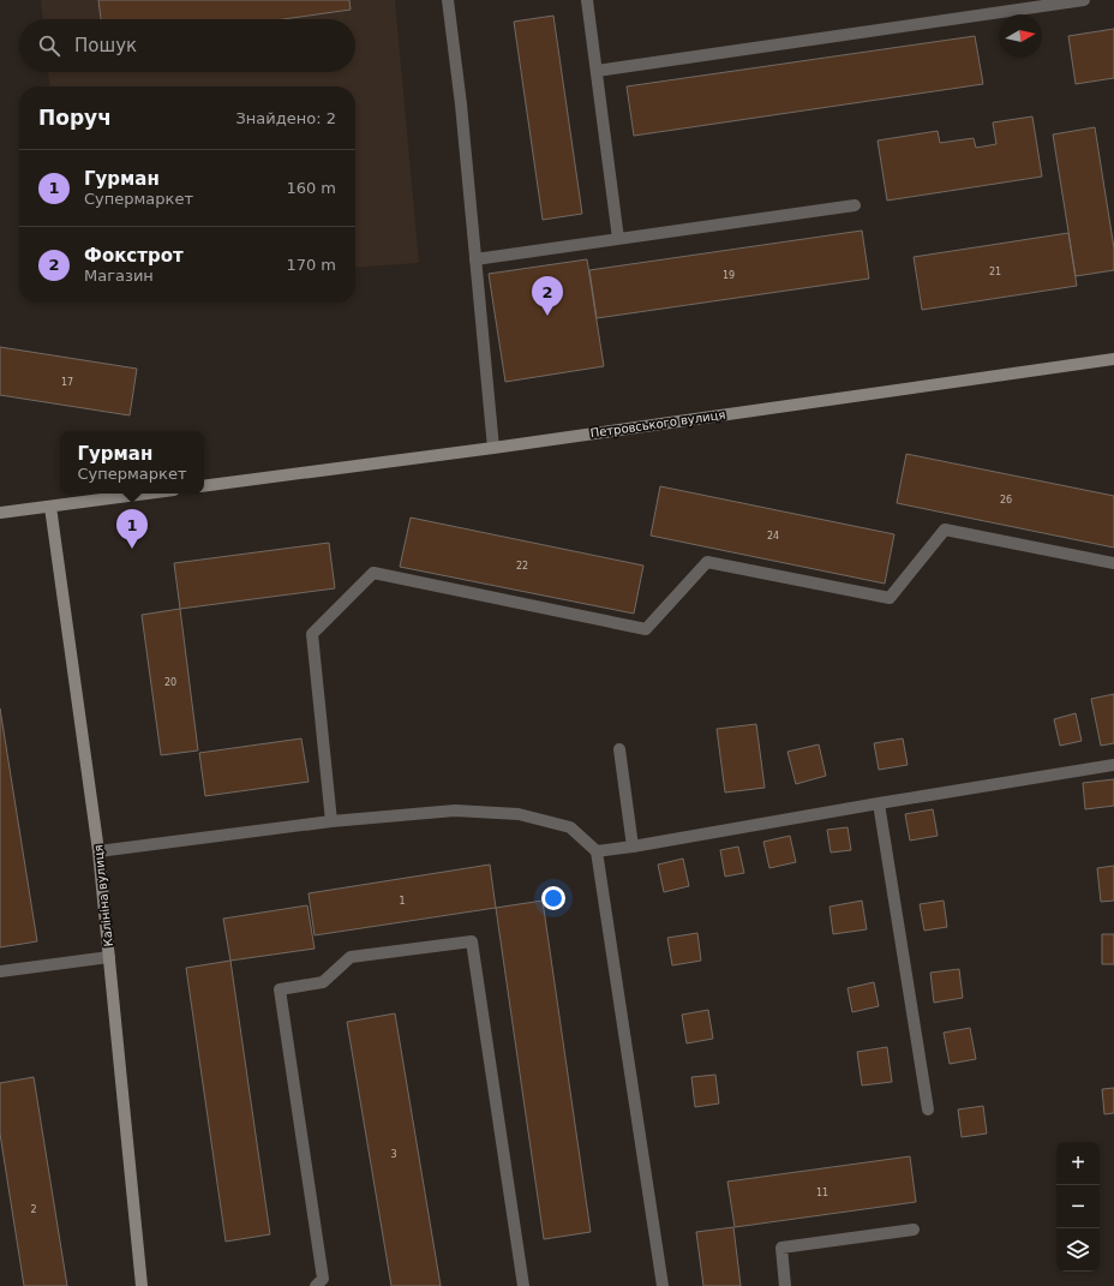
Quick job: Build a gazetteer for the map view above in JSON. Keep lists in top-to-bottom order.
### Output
{
  "streets": {
    "street": ["Петровського вулиця", "Калініна вулиця"]
  },
  "house_numbers": [
    "21",
    "19",
    "17",
    "26",
    "24",
    "22",
    "20",
    "1",
    "3",
    "11",
    "2"
  ],
  "north": "right",
  "page": {
    "search": "Пошук",
    "heading": ["Поруч", "Знайдено: 2"],
    "list": [
      {
        "mark": "1",
        "name": "Гурман",
        "note": "Супермаркет",
        "value": "160 m"
      },
      {
        "mark": "2",
        "name": "Фокстрот",
        "note": "Магазин",
        "value": "170 m"
      }
    ],
    "pins": ["2", "1"],
    "popup": ["Гурман", "Супермаркет"],
    "map_buttons": ["+", "−"]
  }
}
